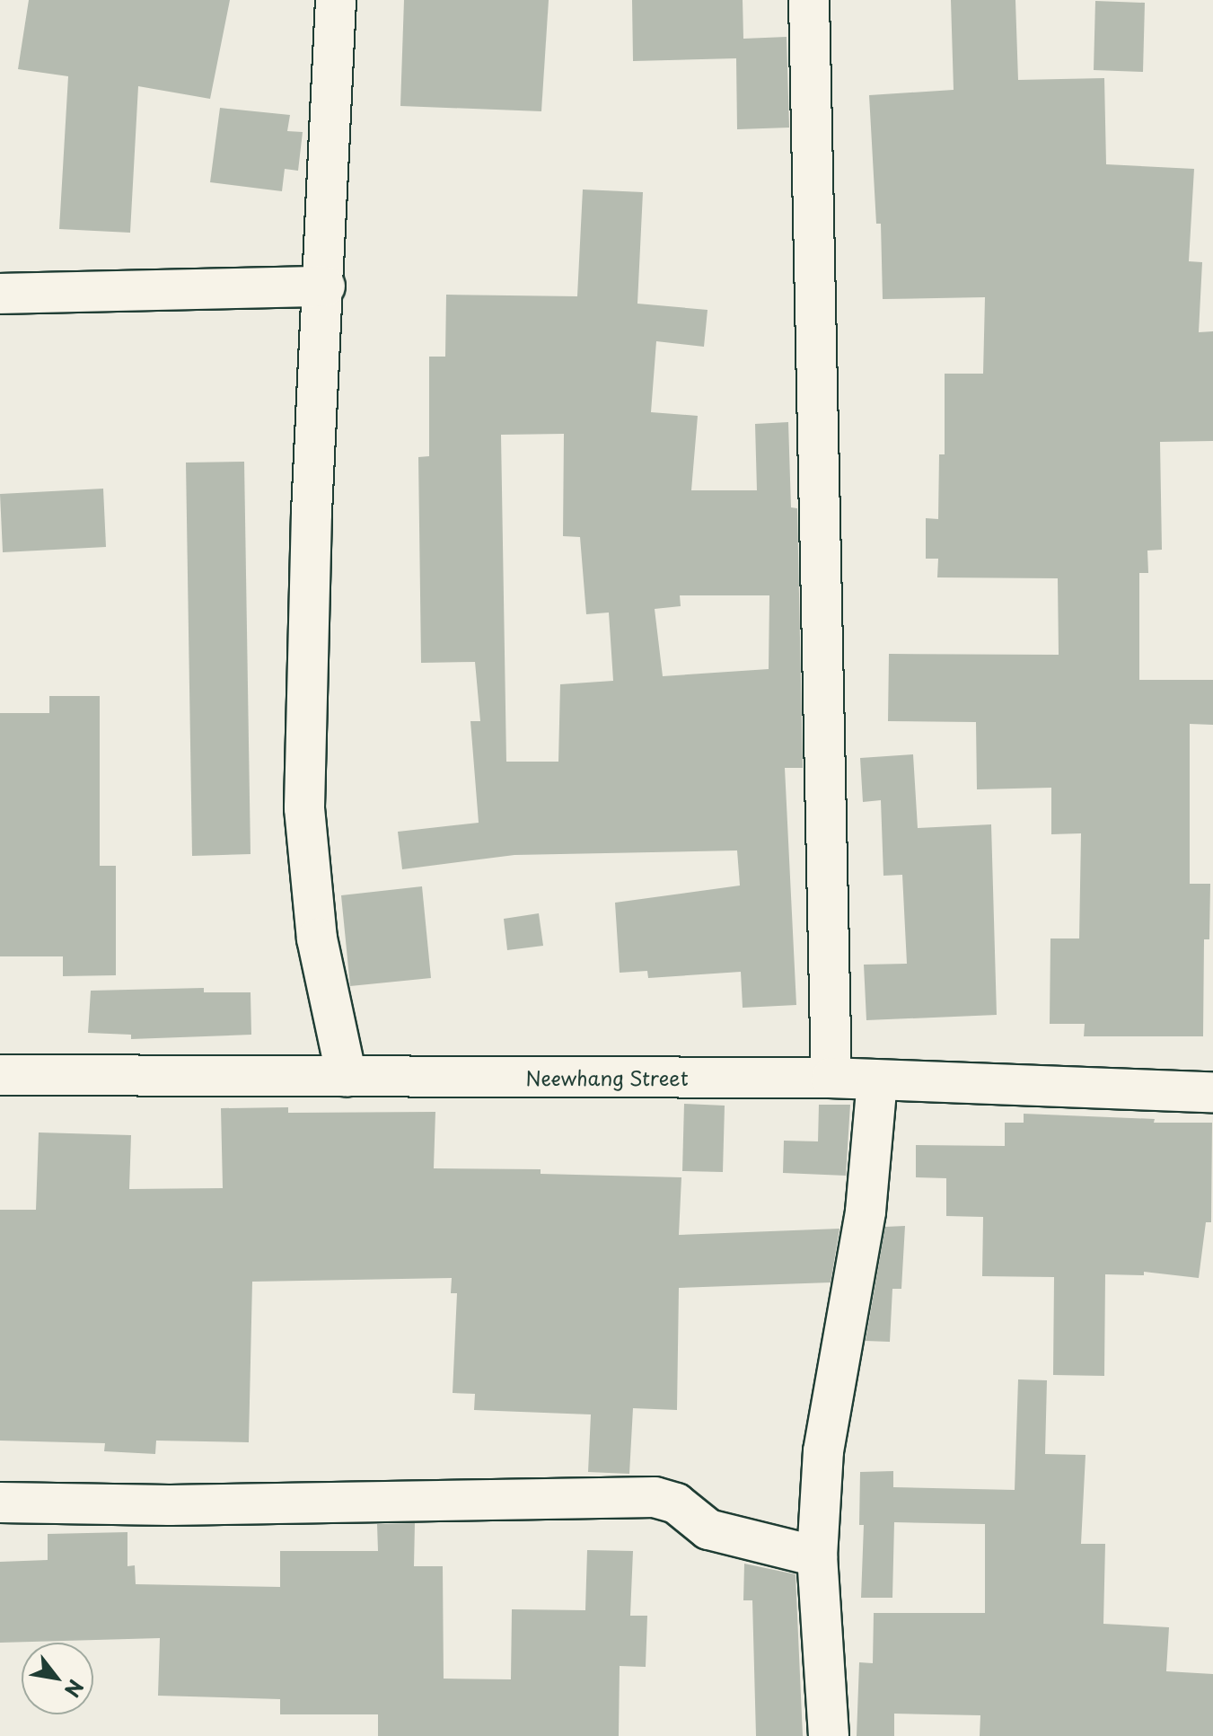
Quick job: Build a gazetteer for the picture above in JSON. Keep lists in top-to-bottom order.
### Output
{
  "streets": {
    "street": ["Neewhang Street"]
  },
  "north": "bottom right"
}
